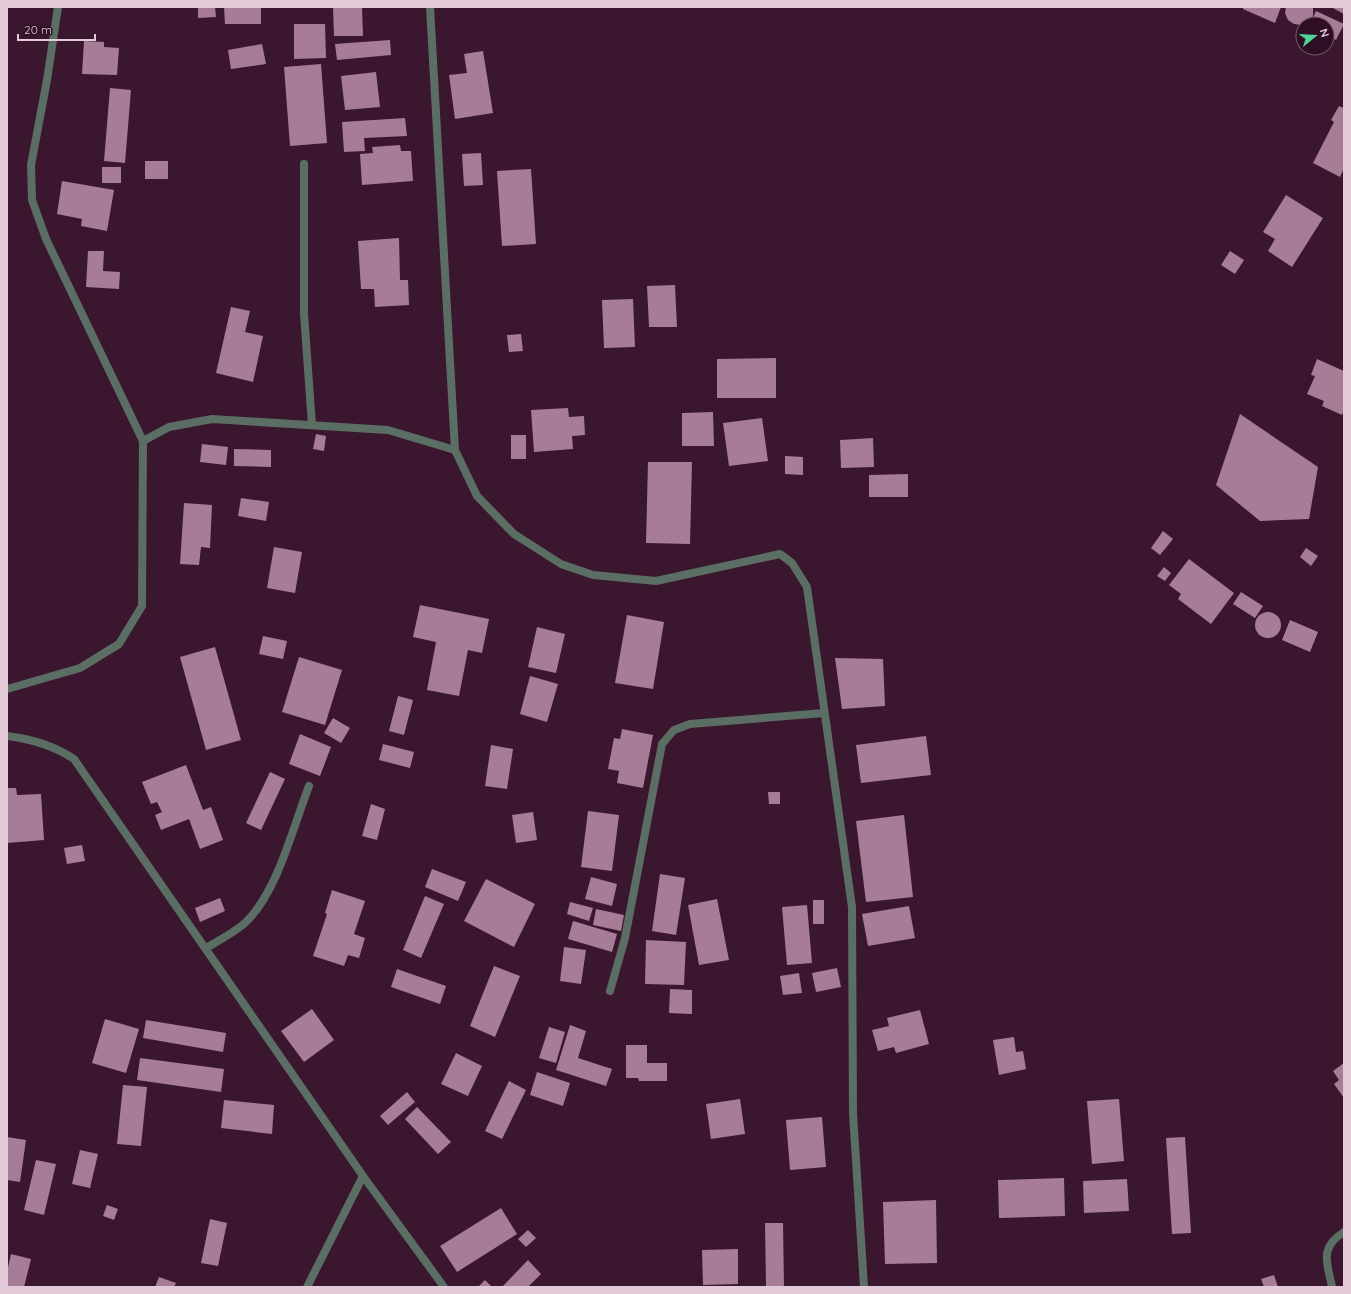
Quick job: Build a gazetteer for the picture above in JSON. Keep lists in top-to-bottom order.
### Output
{
  "scale_bar": "20 m",
  "north": "right"
}
